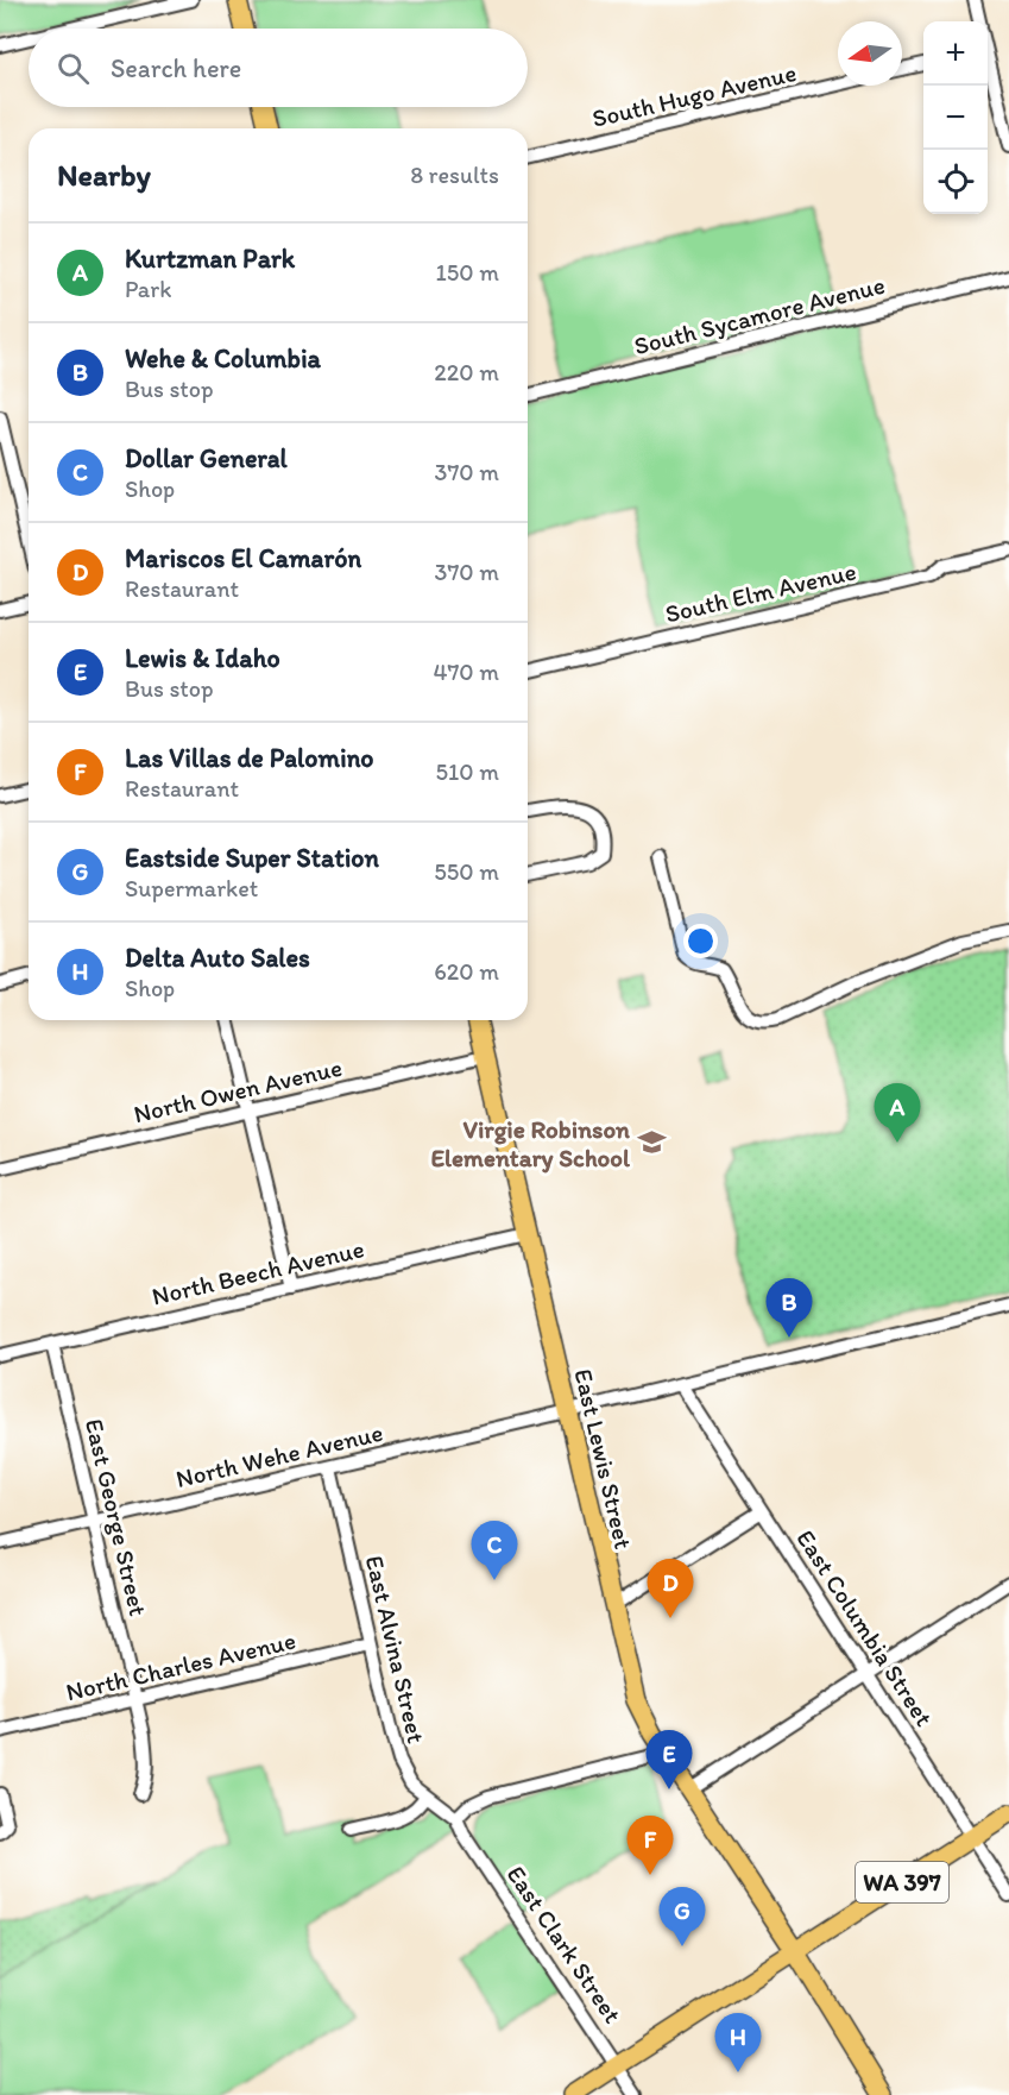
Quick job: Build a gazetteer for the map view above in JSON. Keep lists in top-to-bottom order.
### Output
{
  "streets": {
    "main road": ["East Lewis Street", "WA 397"],
    "street": [
      "South Hugo Avenue",
      "South Sycamore Avenue",
      "South Elm Avenue",
      "North Owen Avenue",
      "North Beech Avenue",
      "North Wehe Avenue",
      "East George Street",
      "East Columbia Street",
      "East Alvina Street",
      "North Charles Avenue",
      "East Clark Street"
    ]
  },
  "crossings": [
    ["North Owen Avenue", "East Lewis Street"],
    ["North Beech Avenue", "East Lewis Street"],
    ["North Beech Avenue", "East George Street"],
    ["North Wehe Avenue", "East Lewis Street"],
    ["North Wehe Avenue", "East George Street"],
    ["North Wehe Avenue", "East Columbia Street"],
    ["North Wehe Avenue", "East Alvina Street"],
    ["East Lewis Street", "WA 397"],
    ["East George Street", "North Charles Avenue"],
    ["East Columbia Street", "WA 397"],
    ["East Alvina Street", "North Charles Avenue"],
    ["East Alvina Street", "East Clark Street"],
    ["WA 397", "East Clark Street"]
  ],
  "places": {
    "school or university": ["Virgie Robinson Elementary School"]
  },
  "north": "left",
  "page": {
    "map_buttons": ["+", "−"],
    "search": "Search here",
    "heading": ["Nearby", "8 results"],
    "list": [
      {
        "mark": "A",
        "name": "Kurtzman Park",
        "note": "Park",
        "value": "150 m"
      },
      {
        "mark": "B",
        "name": "Wehe & Columbia",
        "note": "Bus stop",
        "value": "220 m"
      },
      {
        "mark": "C",
        "name": "Dollar General",
        "note": "Shop",
        "value": "370 m"
      },
      {
        "mark": "D",
        "name": "Mariscos El Camarón",
        "note": "Restaurant",
        "value": "370 m"
      },
      {
        "mark": "E",
        "name": "Lewis & Idaho",
        "note": "Bus stop",
        "value": "470 m"
      },
      {
        "mark": "F",
        "name": "Las Villas de Palomino",
        "note": "Restaurant",
        "value": "510 m"
      },
      {
        "mark": "G",
        "name": "Eastside Super Station",
        "note": "Supermarket",
        "value": "550 m"
      },
      {
        "mark": "H",
        "name": "Delta Auto Sales",
        "note": "Shop",
        "value": "620 m"
      }
    ],
    "pins": [
      "A",
      "B",
      "C",
      "D",
      "E",
      "F",
      "G",
      "H"
    ]
  }
}
